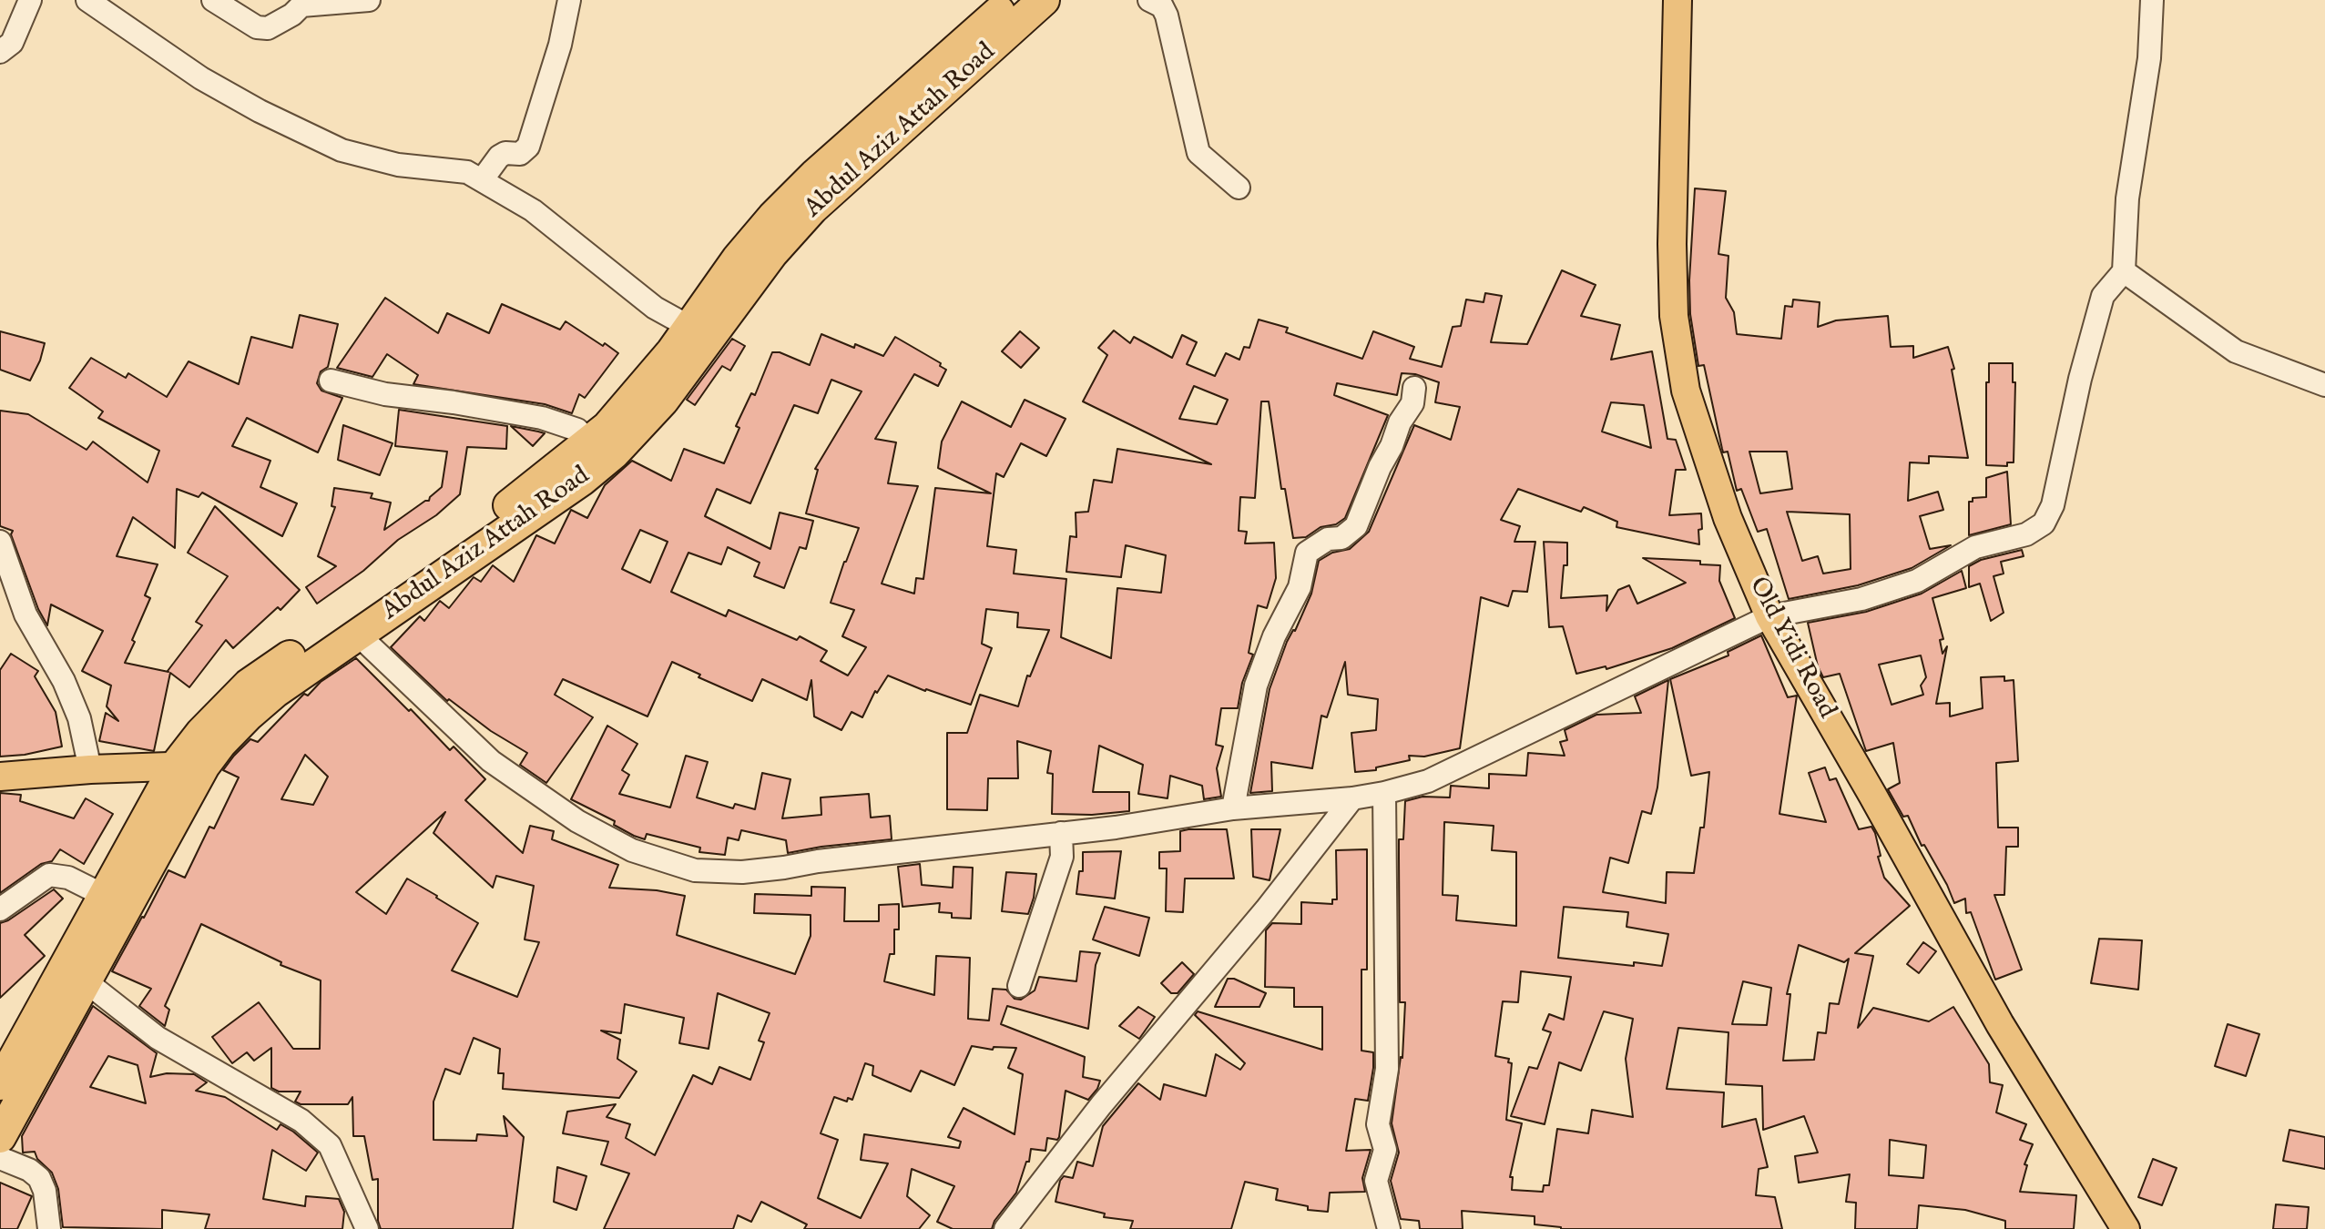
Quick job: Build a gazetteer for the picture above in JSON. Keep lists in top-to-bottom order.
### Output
{
  "streets": {
    "highway": ["Abdul Aziz Attah Road"],
    "main road": ["Old Yidi Road"]
  }
}
